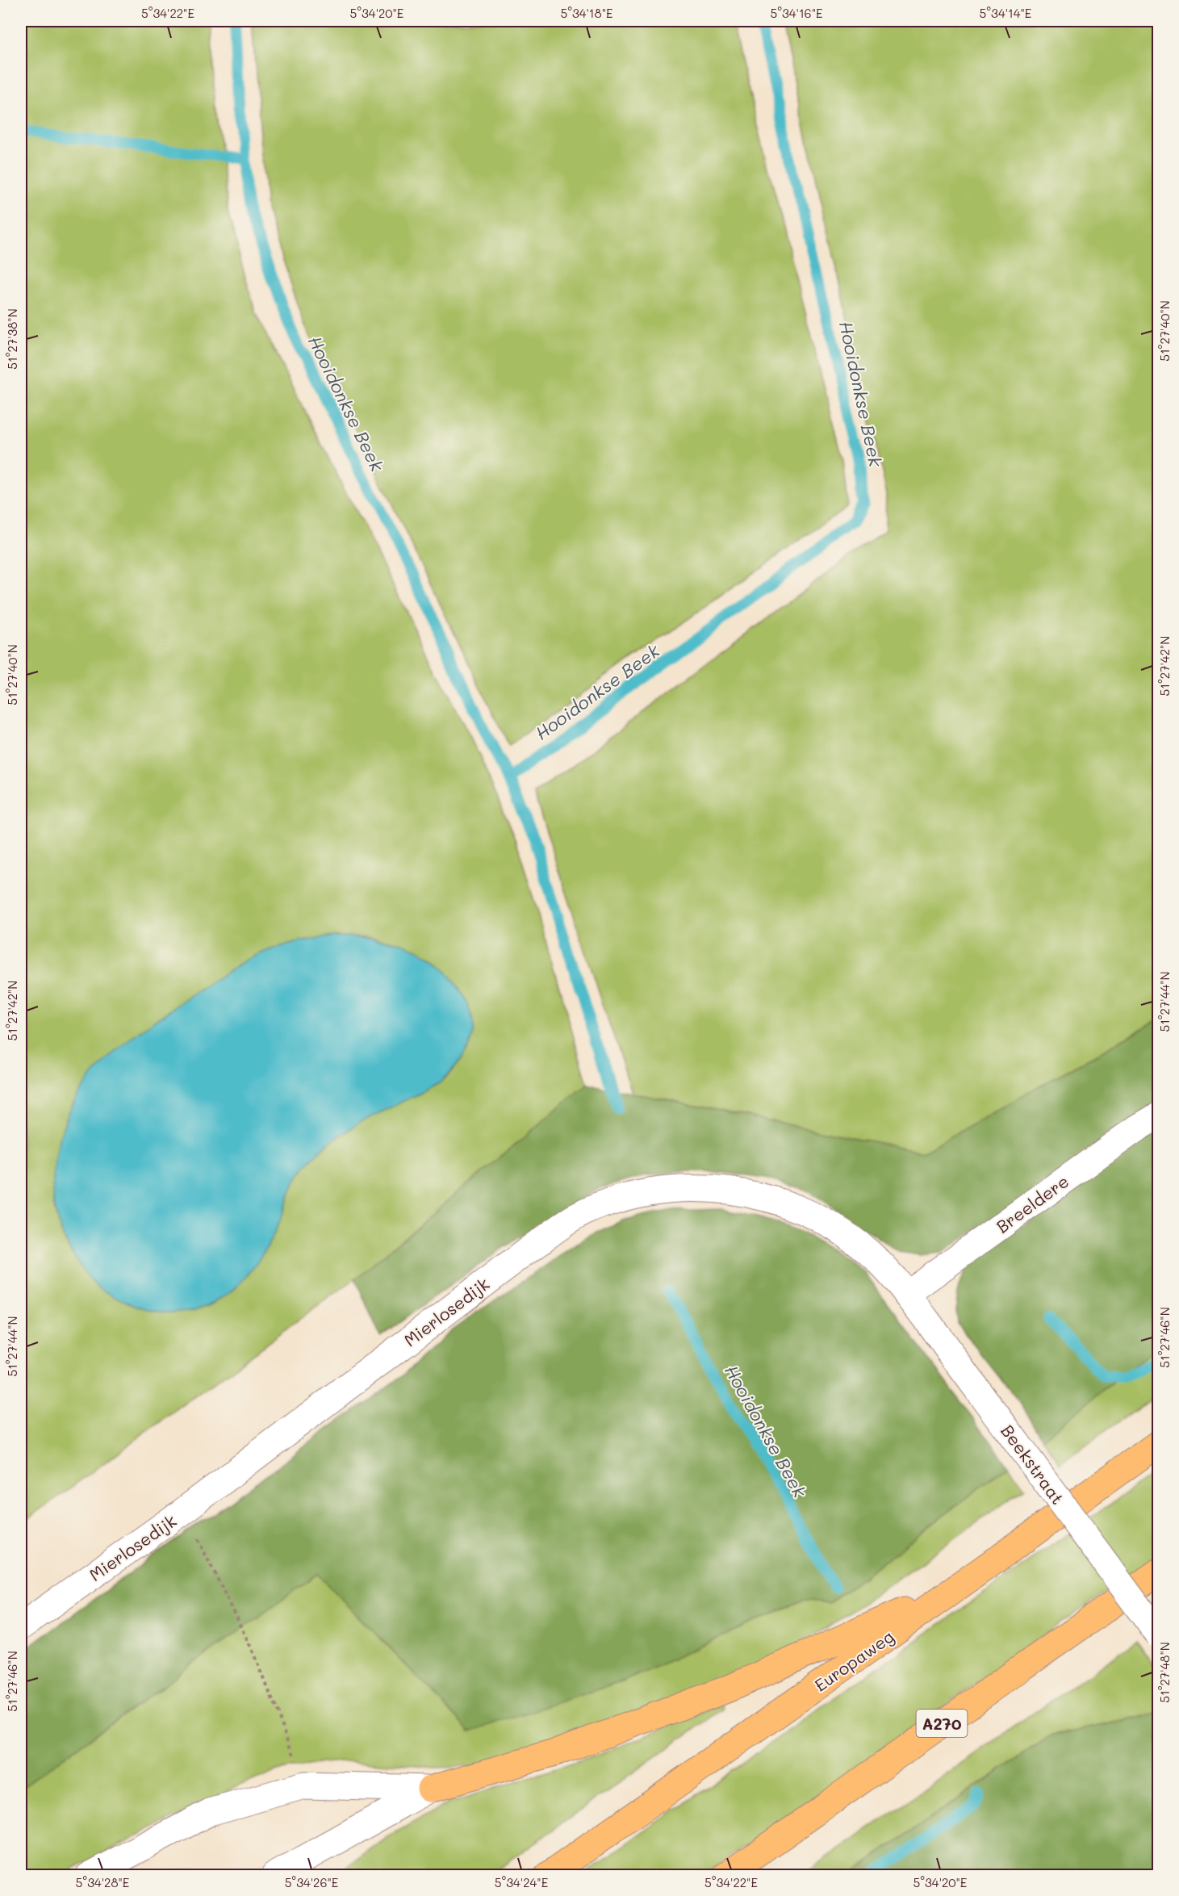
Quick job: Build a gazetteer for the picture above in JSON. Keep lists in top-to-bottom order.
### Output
{
  "streets": {
    "highway": ["Europaweg", "A270"],
    "street": ["Breeldere", "Mierlosedijk", "Beekstraat"]
  },
  "crossings": [
    ["Breeldere", "Mierlosedijk"],
    ["Breeldere", "Beekstraat"],
    ["Mierlosedijk", "Beekstraat"]
  ],
  "water": ["Hooidonkse Beek"],
  "coordinates": [
    "5°34'22\"E",
    "5°34'20\"E",
    "5°34'18\"E",
    "5°34'16\"E",
    "5°34'14\"E",
    "51°27'40\"N",
    "51°27'38\"N",
    "51°27'42\"N",
    "51°27'44\"N",
    "51°27'46\"N",
    "51°27'48\"N",
    "5°34'28\"E",
    "5°34'26\"E",
    "5°34'24\"E"
  ]
}
